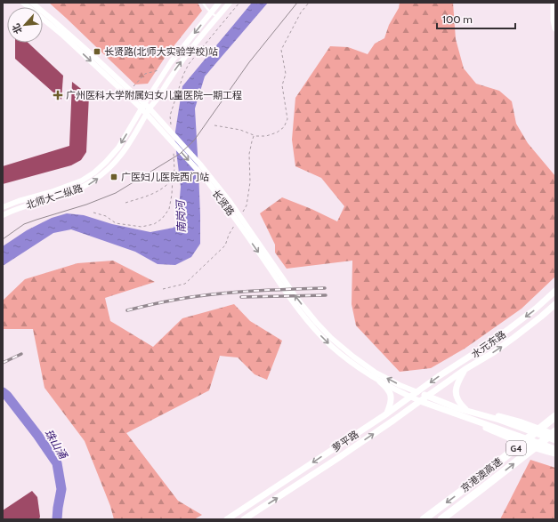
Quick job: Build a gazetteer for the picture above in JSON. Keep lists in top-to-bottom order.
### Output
{
  "streets": {
    "highway": ["G4", "京港澳高速"],
    "main road": ["水元东路", "萝平路"],
    "street": ["北师大二纵路", "长贤路"]
  },
  "crossings": [
    ["北师大二纵路", "长贤路"],
    ["水元东路", "萝平路"]
  ],
  "water": ["南岗河", "珠山涌"],
  "places": {
    "transit": ["长贤路(北师大实验学校)站", "广医妇儿医院西门站"],
    "health": ["广州医科大学附属妇女儿童医院一期工程"]
  },
  "scale_bar": "100 m",
  "north": "bottom left"
}
